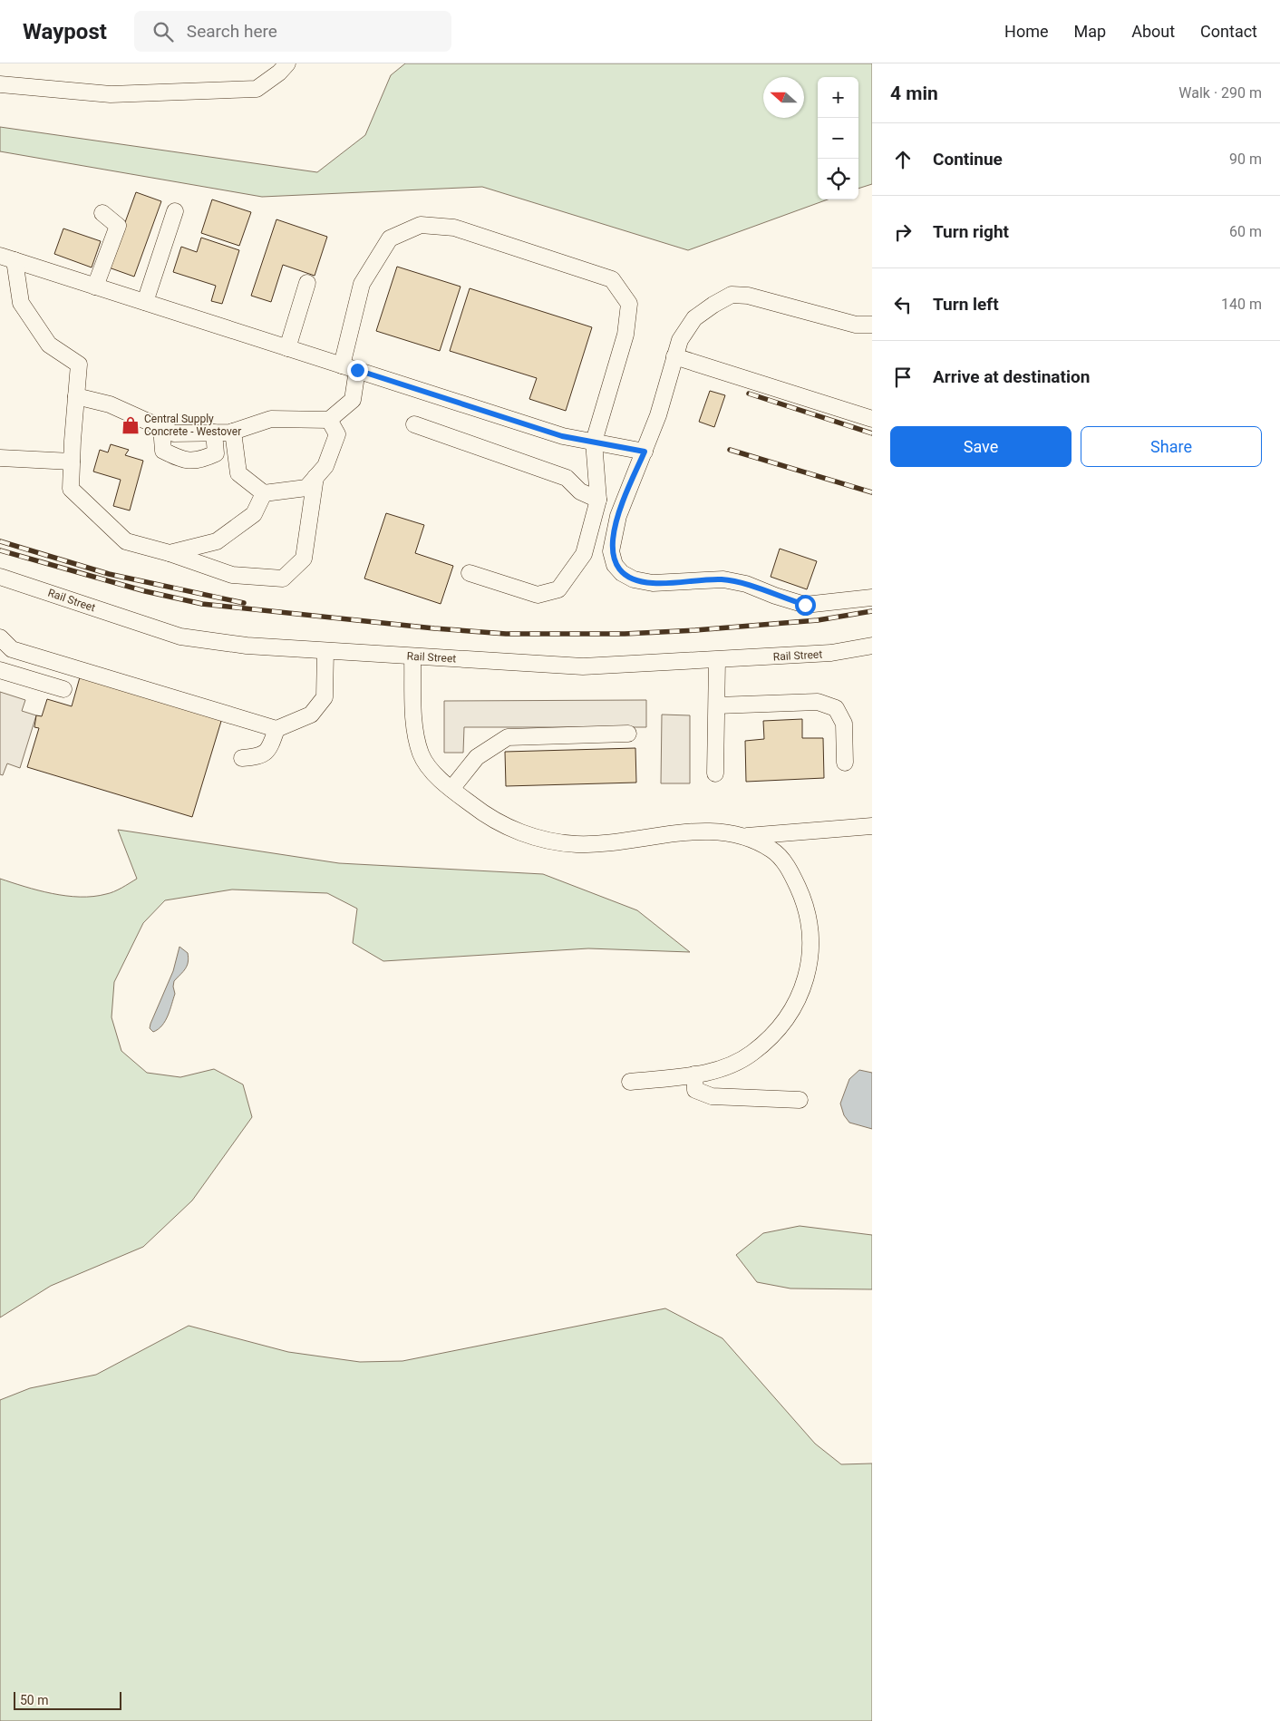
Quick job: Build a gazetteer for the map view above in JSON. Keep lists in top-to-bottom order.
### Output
{
  "streets": {
    "street": ["Rail Street"]
  },
  "places": {
    "shop": ["Central Supply Concrete - Westover"]
  },
  "scale_bar": "50 m",
  "north": "left",
  "page": {
    "header": "Waypost",
    "search": "Search here",
    "nav": [
      "Home",
      "Map",
      "About",
      "Contact"
    ],
    "heading": ["4 min", "Walk · 290 m"],
    "map_buttons": ["+", "−"],
    "list": [
      ["Continue", "90 m"],
      ["Turn right", "60 m"],
      ["Turn left", "140 m"],
      "Arrive at destination"
    ],
    "buttons": ["Save", "Share"],
    "scale": "50 m"
  }
}
